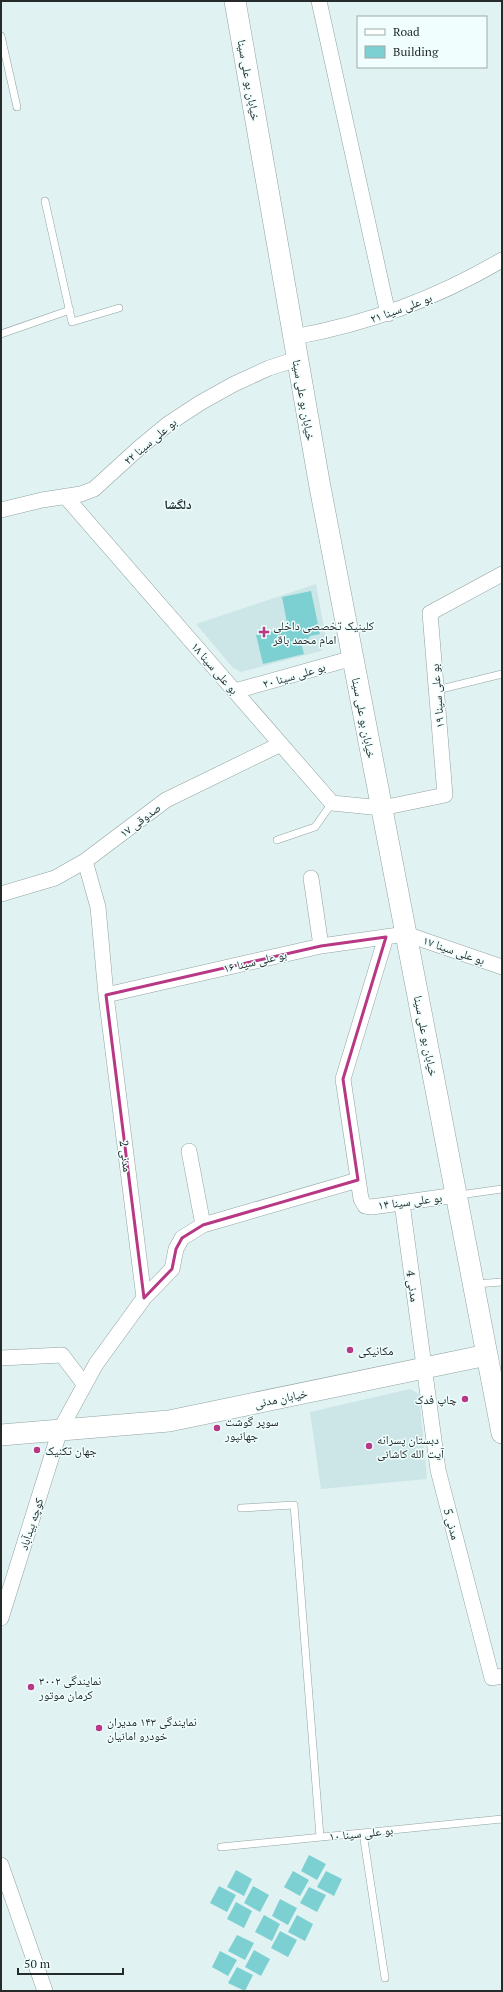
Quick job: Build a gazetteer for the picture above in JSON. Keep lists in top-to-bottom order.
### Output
{
  "streets": {
    "main road": ["خیابان بو علی سینا", "خیابان مدنی"],
    "street": [
      "بو علی سینا ۲۱",
      "بو علی سینا ۲۲",
      "بو علی سینا ۱۸",
      "بو علی سینا ۲۰",
      "بو علی سینا ۱۹",
      "صدوقی ۱۷",
      "بو علی سینا ۱۷",
      "بو علی سینا ۱۶",
      "مدنی 2",
      "بو علی سینا ۱۴",
      "مدنی 4",
      "کوچه بیدآباد",
      "مدنی 5"
    ],
    "lane": ["بو علی سینا ۱۰"]
  },
  "crossings": [
    ["خیابان بو علی سینا", "بو علی سینا ۲۱"],
    ["خیابان بو علی سینا", "بو علی سینا ۲۲"],
    ["خیابان بو علی سینا", "بو علی سینا ۲۰"],
    ["خیابان بو علی سینا", "بو علی سینا ۱۹"],
    ["خیابان بو علی سینا", "بو علی سینا ۱۷"],
    ["خیابان بو علی سینا", "بو علی سینا ۱۶"],
    ["خیابان بو علی سینا", "بو علی سینا ۱۴"],
    ["خیابان بو علی سینا", "خیابان مدنی"],
    ["بو علی سینا ۲۲", "بو علی سینا ۱۸"],
    ["بو علی سینا ۱۸", "بو علی سینا ۲۰"],
    ["بو علی سینا ۱۸", "صدوقی ۱۷"],
    ["صدوقی ۱۷", "مدنی 2"],
    ["بو علی سینا ۱۷", "بو علی سینا ۱۶"],
    ["بو علی سینا ۱۶", "مدنی 2"],
    ["بو علی سینا ۱۴", "مدنی 4"],
    ["مدنی 4", "خیابان مدنی"],
    ["مدنی 4", "مدنی 5"],
    ["خیابان مدنی", "کوچه بیدآباد"],
    ["خیابان مدنی", "مدنی 5"]
  ],
  "districts": ["دلگشا"],
  "places": {
    "health": ["کلینیک تخصصی داخلی امام محمد باقر"],
    "other": [
      "مکانیکی",
      "چاپ فدک",
      "سوپر گوشت جهانپور",
      "دبستان پسرانه آیت الله کاشانی",
      "جهان تکنیک",
      "نمایندگی ۳۰۰۲ کرمان موتور",
      "نمایندگی ۱۴۳ مدیران خودرو امانیان"
    ]
  },
  "legend": ["Road", "Building"],
  "scale_bar": "50 m"
}
